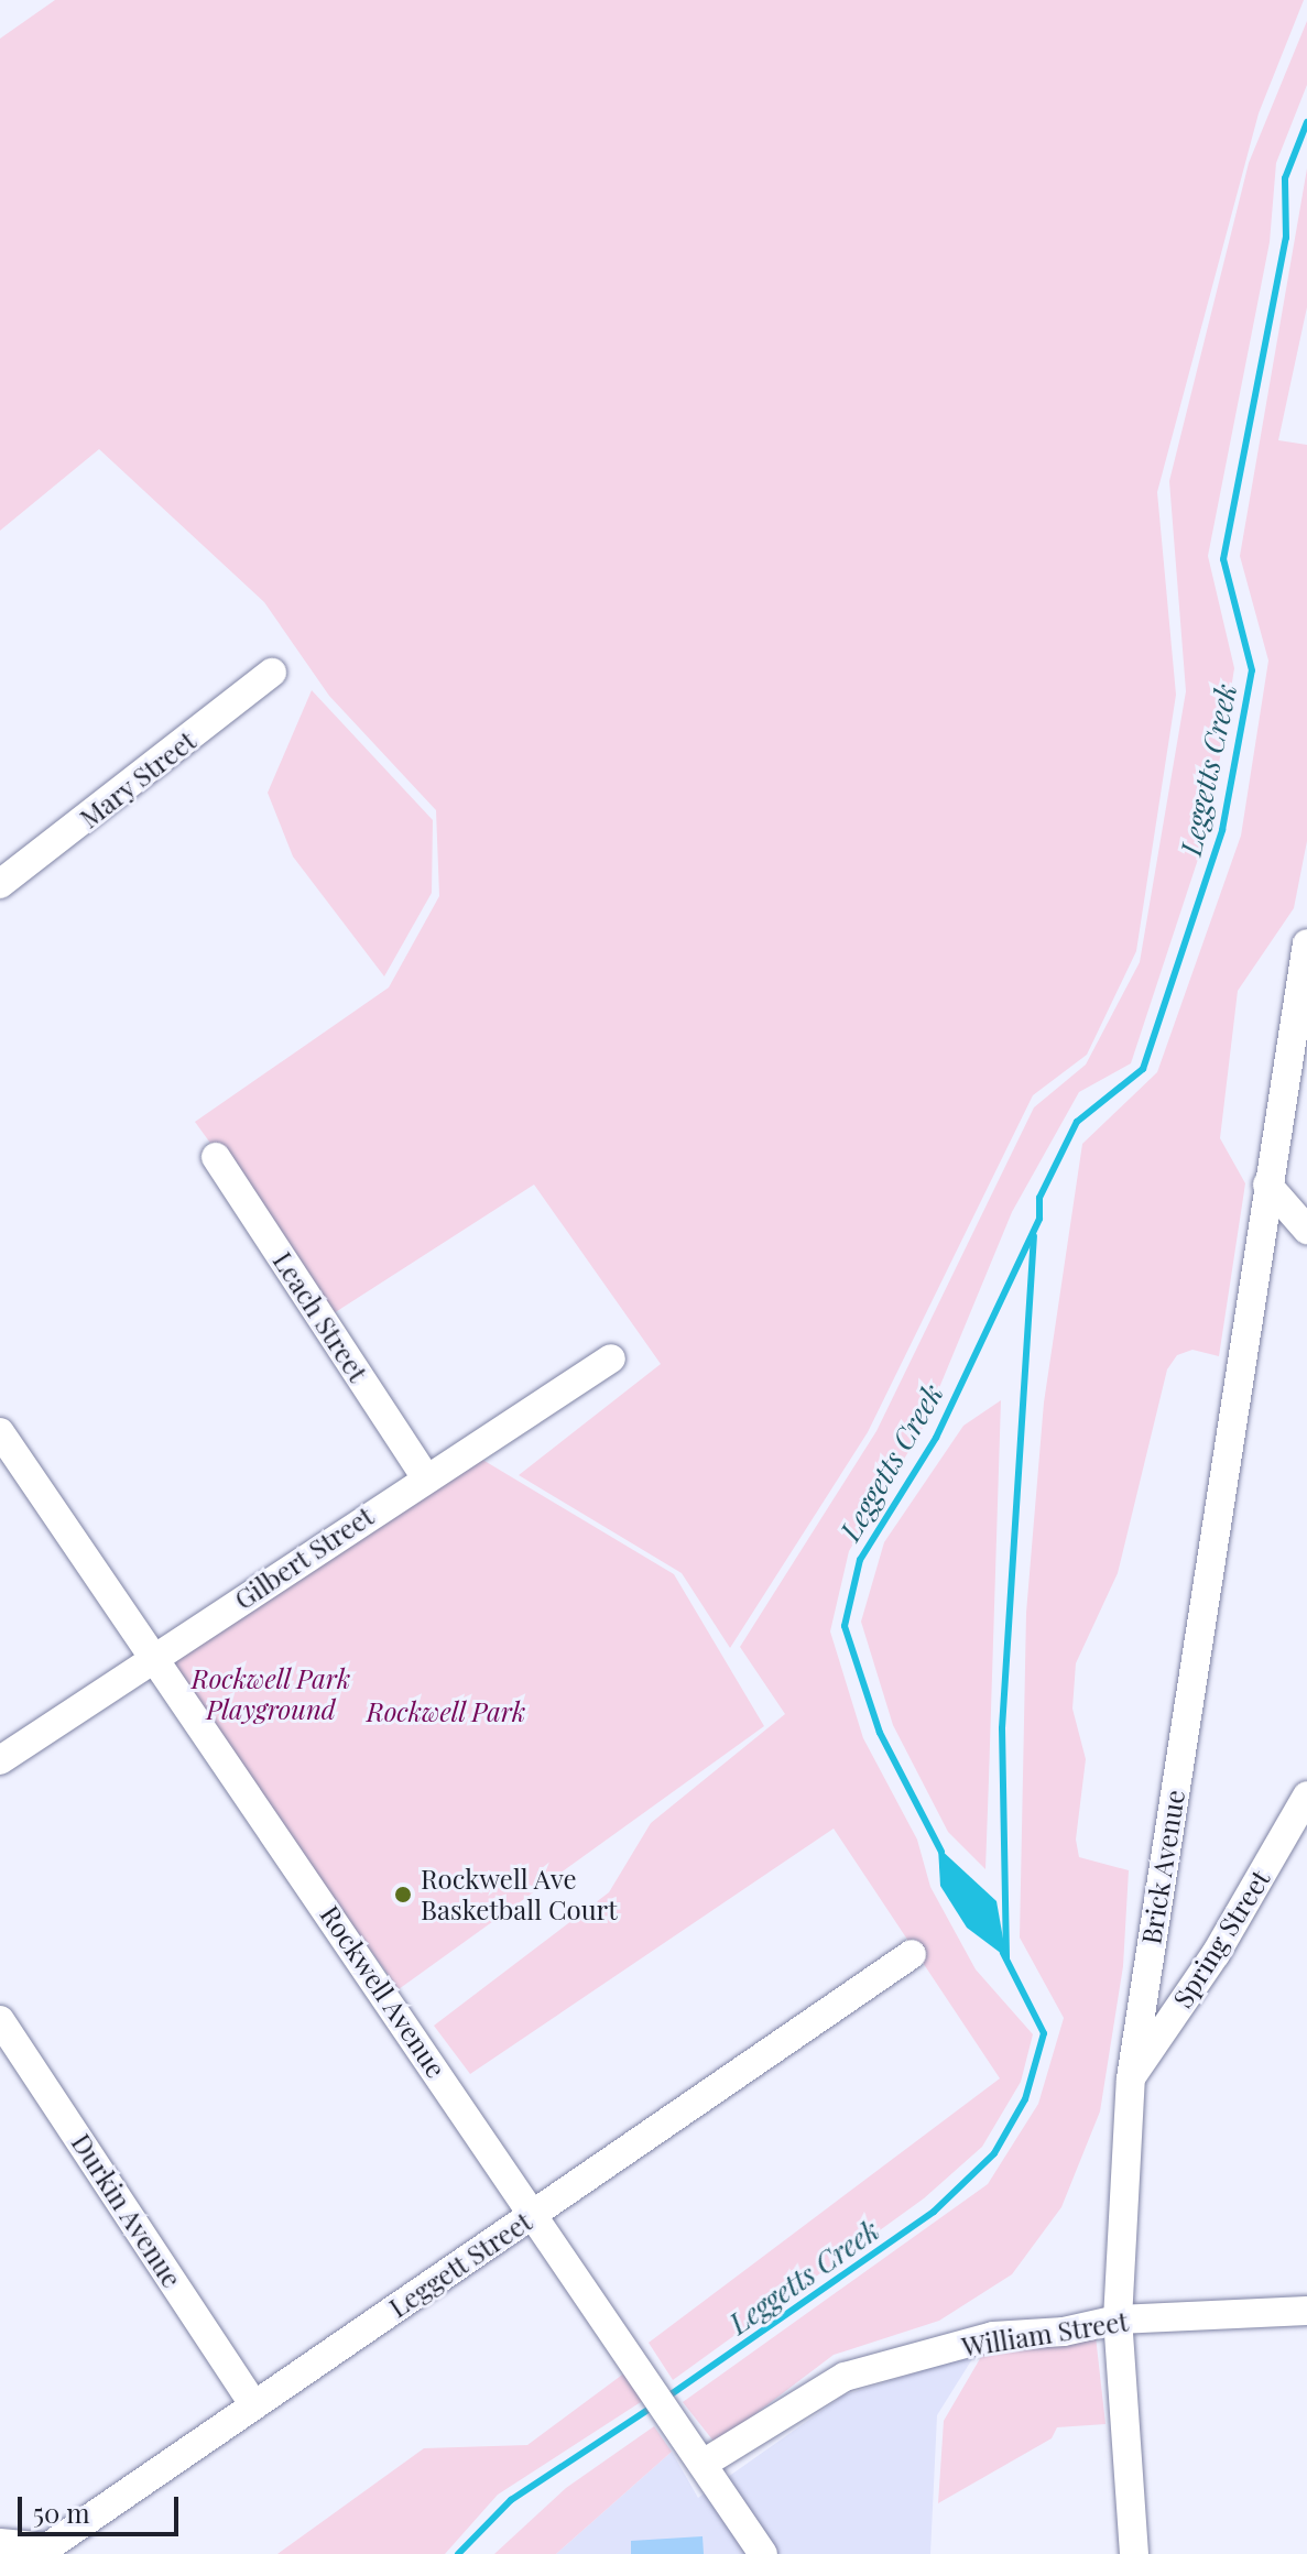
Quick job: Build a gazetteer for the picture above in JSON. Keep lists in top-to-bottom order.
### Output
{
  "streets": {
    "street": [
      "Mary Street",
      "Leach Street",
      "Gilbert Street",
      "Brick Avenue",
      "Spring Street",
      "Rockwell Avenue",
      "Durkin Avenue",
      "Leggett Street",
      "William Street"
    ]
  },
  "crossings": [
    ["Leach Street", "Gilbert Street"],
    ["Gilbert Street", "Rockwell Avenue"],
    ["Brick Avenue", "Spring Street"],
    ["Brick Avenue", "William Street"],
    ["Rockwell Avenue", "Leggett Street"],
    ["Rockwell Avenue", "William Street"],
    ["Durkin Avenue", "Leggett Street"]
  ],
  "water": ["Leggetts Creek"],
  "parks": ["Rockwell Park Playground", "Rockwell Park"],
  "places": ["Rockwell Ave Basketball Court"],
  "scale_bar": "50 m"
}
